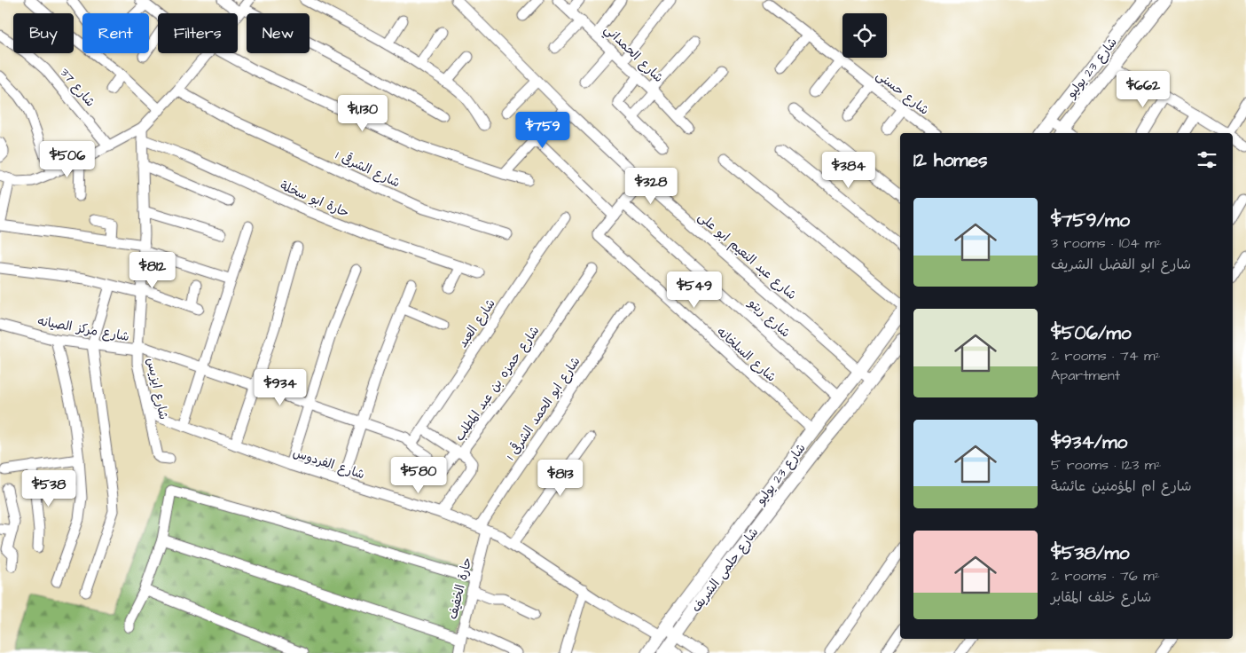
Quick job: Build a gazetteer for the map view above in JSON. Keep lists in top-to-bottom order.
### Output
{
  "streets": {
    "street": [
      "شارع الحمداني",
      "شارع 23 يوليو",
      "شارع 37",
      "شارع حسنى",
      "شارع الشرقى 1",
      "حارة ابو سخلة",
      "شارع عبد النعيم ابو على",
      "شارع ريتو",
      "شارع العبد",
      "شارع مركز الصيانه",
      "شارع السلخانه",
      "شارع حمزه بن عبد المطلب",
      "شارع ايزيس",
      "شارع ابو الحمد الشرقى 1",
      "شارع الفردوس",
      "شارع حلمى الشريف",
      "حارة الخفيف"
    ]
  },
  "crossings": [
    ["شارع 23 يوليو", "شارع عبد النعيم ابو على"],
    ["شارع 23 يوليو", "شارع ريتو"],
    ["شارع 23 يوليو", "شارع السلخانه"],
    ["شارع 23 يوليو", "شارع الفردوس"],
    ["حارة ابو سخلة", "شارع ايزيس"],
    ["شارع عبد النعيم ابو على", "شارع السلخانه"],
    ["شارع عبد النعيم ابو على", "شارع حلمى الشريف"],
    ["شارع ريتو", "شارع السلخانه"],
    ["شارع العبد", "شارع مركز الصيانه"],
    ["شارع مركز الصيانه", "شارع ايزيس"],
    ["شارع حمزه بن عبد المطلب", "شارع الفردوس"],
    ["شارع ايزيس", "شارع الفردوس"],
    ["شارع ابو الحمد الشرقى 1", "شارع الفردوس"],
    ["شارع ابو الحمد الشرقى 1", "حارة الخفيف"],
    ["شارع الفردوس", "شارع حلمى الشريف"],
    ["شارع الفردوس", "حارة الخفيف"]
  ],
  "page": {
    "chip": [
      "Buy",
      "Rent",
      "Filters",
      "New"
    ],
    "price": [
      "$662",
      "$1,130",
      "$759",
      "$506",
      "$384",
      "$328",
      "$812",
      "$549",
      "$934",
      "$580",
      "$813",
      "$538"
    ],
    "heading": "12 homes",
    "list": [
      {
        "name": "$759/mo",
        "note": "3 rooms · 104 m² · شارع ابو الفضل الشريف"
      },
      {
        "name": "$506/mo",
        "note": "2 rooms · 74 m² · Apartment"
      },
      {
        "name": "$934/mo",
        "note": "5 rooms · 123 m² · شارع ام المؤمنين عائشة"
      },
      {
        "name": "$538/mo",
        "note": "2 rooms · 76 m² · شارع خلف المقابر"
      }
    ]
  }
}
